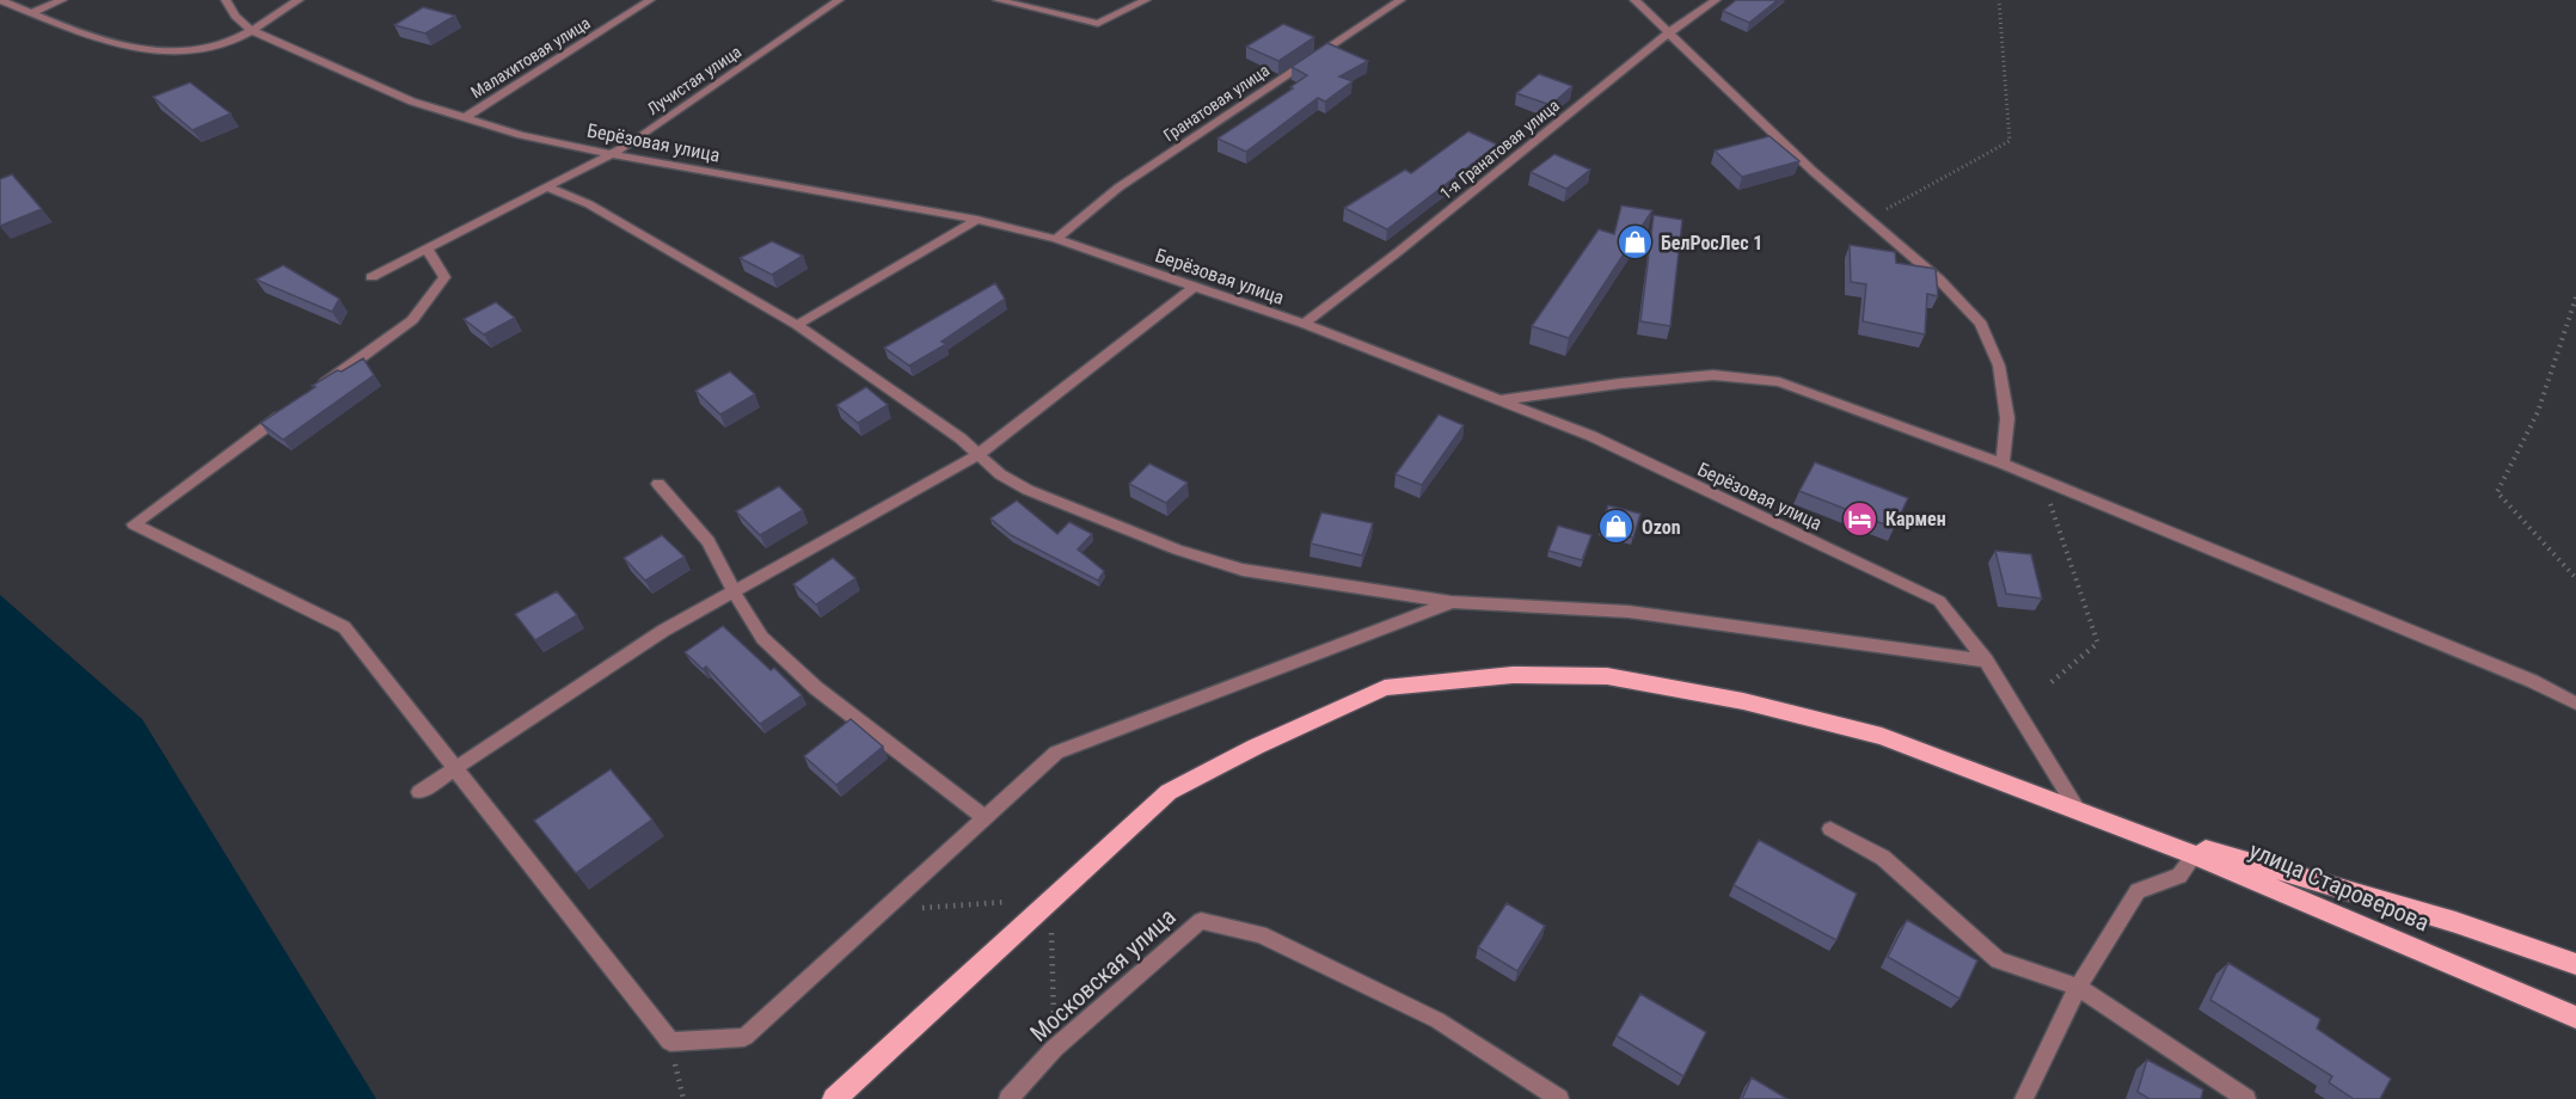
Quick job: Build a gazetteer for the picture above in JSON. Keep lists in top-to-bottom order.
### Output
{
  "streets": {
    "main road": ["улица Староверова"],
    "street": [
      "Малахитовая улица",
      "Лучистая улица",
      "Гранатовая улица",
      "Берёзовая улица",
      "1-я Гранатовая улица",
      "Московская улица"
    ]
  },
  "crossings": [
    ["Малахитовая улица", "Берёзовая улица"],
    ["Лучистая улица", "Берёзовая улица"],
    ["Гранатовая улица", "Берёзовая улица"],
    ["Берёзовая улица", "1-я Гранатовая улица"],
    ["Берёзовая улица", "улица Староверова"]
  ],
  "places": {
    "shop": ["БелРосЛес 1", "Ozon"],
    "hotel": ["Кармен"]
  }
}
